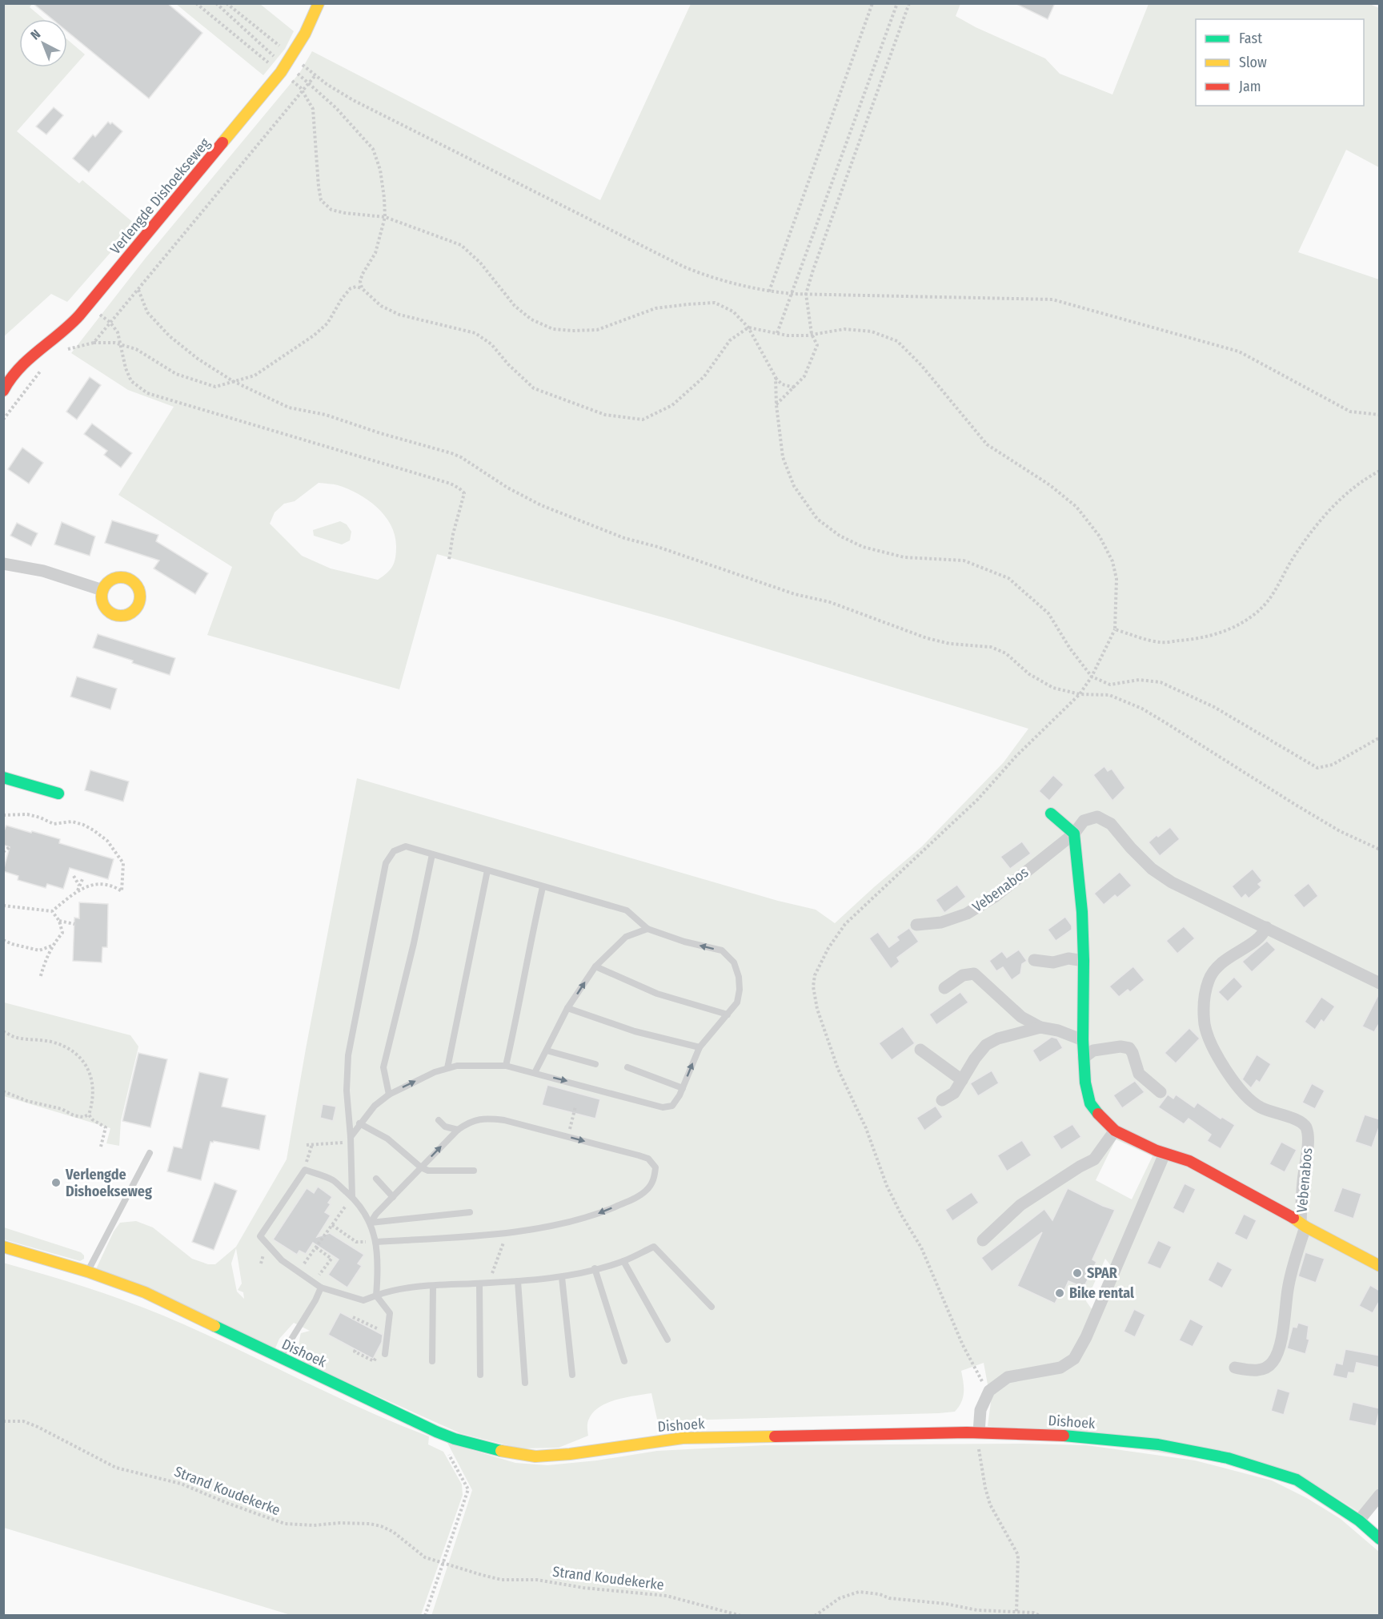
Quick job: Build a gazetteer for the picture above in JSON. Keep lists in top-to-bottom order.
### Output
{
  "streets": {
    "street": ["Verlengde Dishoekseweg", "Vebenabos", "Dishoek"],
    "path": ["Strand Koudekerke"]
  },
  "places": ["Verlengde Dishoekseweg", "SPAR", "Bike rental"],
  "legend": ["Fast", "Slow", "Jam"],
  "north": "top left"
}
